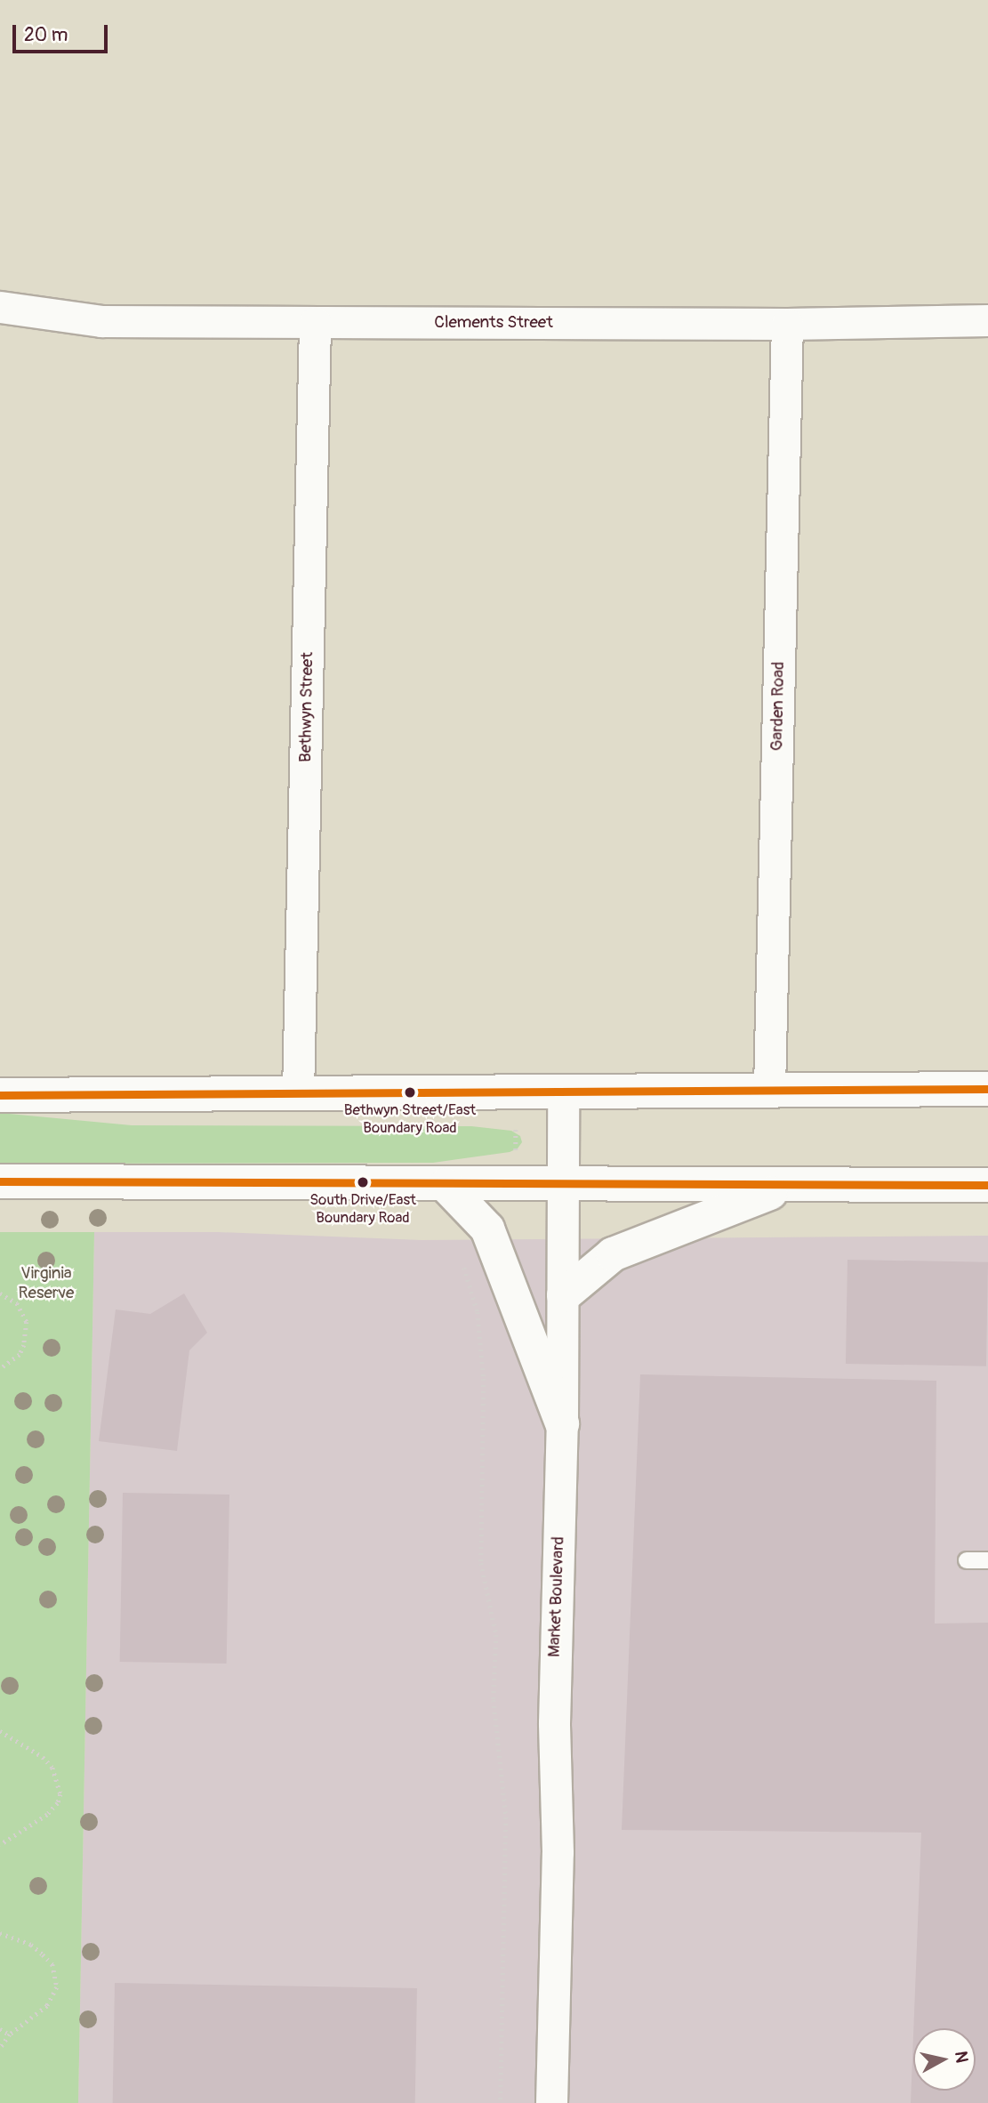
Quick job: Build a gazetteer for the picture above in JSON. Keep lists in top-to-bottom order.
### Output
{
  "streets": {
    "street": [
      "Clements Street",
      "Garden Road",
      "Bethwyn Street",
      "Market Boulevard"
    ]
  },
  "crossings": [
    ["Clements Street", "Garden Road"],
    ["Clements Street", "Bethwyn Street"]
  ],
  "parks": ["Virginia Reserve"],
  "places": ["Bethwyn Street/East Boundary Road", "South Drive/East Boundary Road"],
  "scale_bar": "20 m",
  "north": "right"
}
